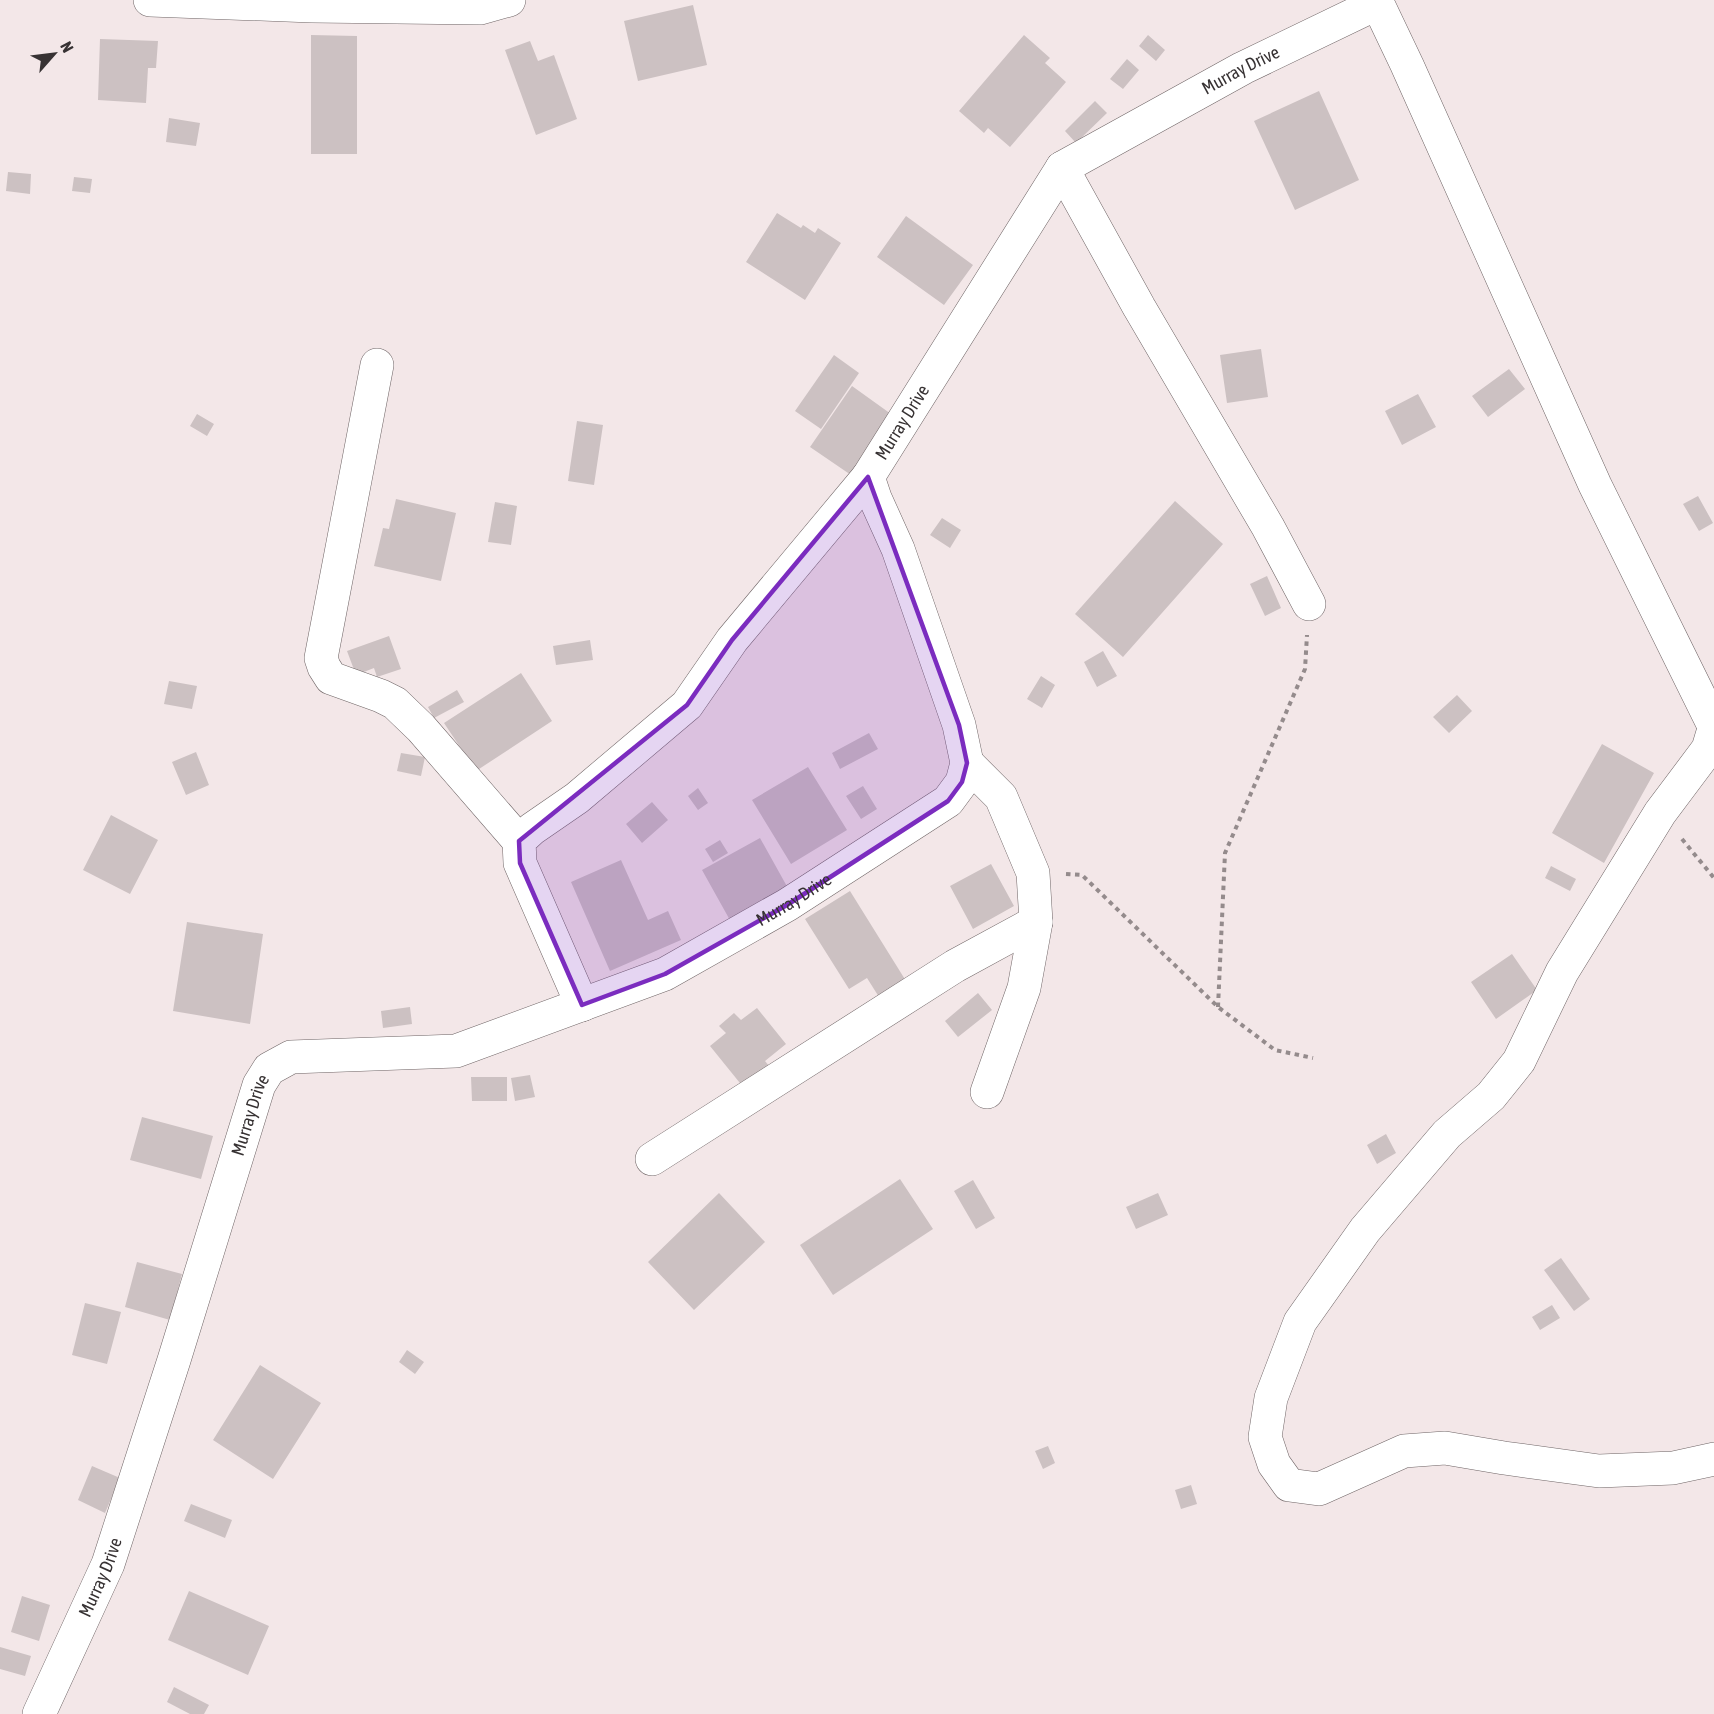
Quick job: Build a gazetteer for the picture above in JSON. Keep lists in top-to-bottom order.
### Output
{
  "streets": {
    "street": ["Murray Drive"]
  },
  "north": "top right"
}
